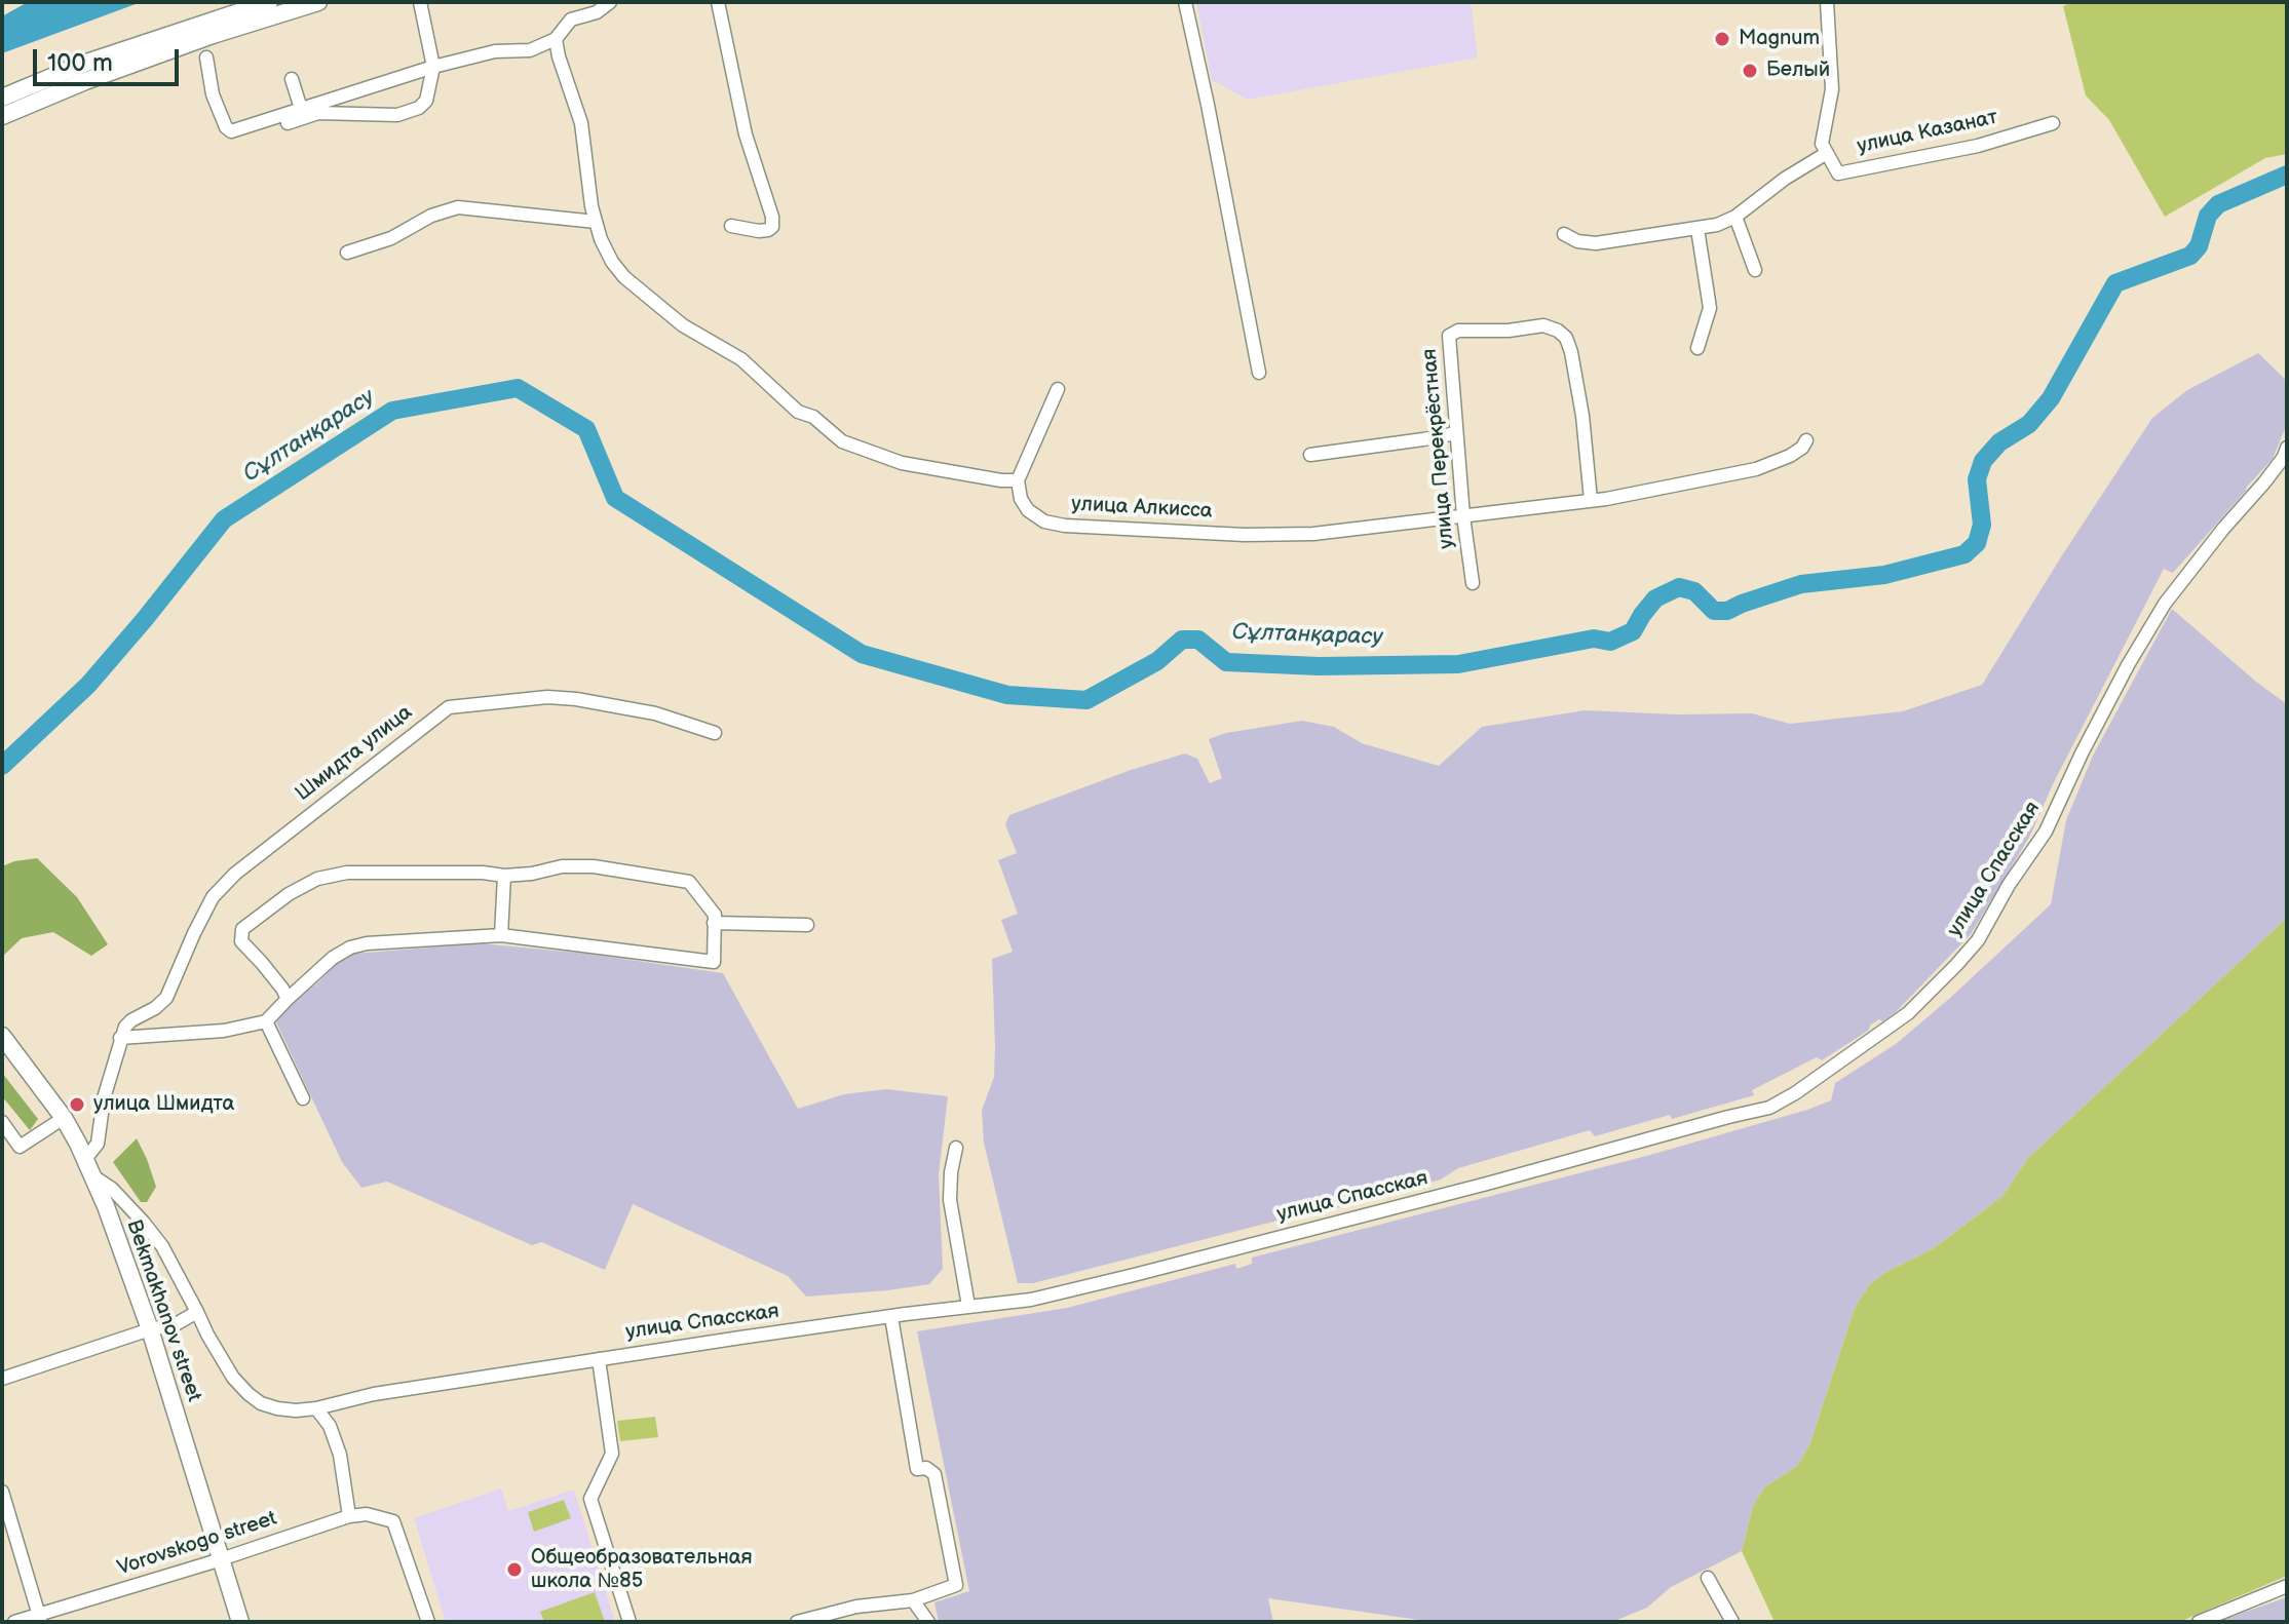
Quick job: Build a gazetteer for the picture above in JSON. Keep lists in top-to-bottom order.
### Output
{
  "streets": {
    "main road": ["Bekmakhanov street"],
    "street": [
      "улица Казанат",
      "улица Перекрёстная",
      "улица Алкисса",
      "Шмидта улица",
      "улица Спасская",
      "Vorovskogo street"
    ]
  },
  "crossings": [
    ["улица Перекрёстная", "улица Алкисса"],
    ["улица Спасская", "Bekmakhanov street"],
    ["Bekmakhanov street", "Vorovskogo street"]
  ],
  "water": ["Сұлтанқарасу"],
  "places": [
    "Magnum",
    "Белый",
    "улица Шмидта",
    "Общеобразовательная школа №85"
  ],
  "scale_bar": "100 m"
}
